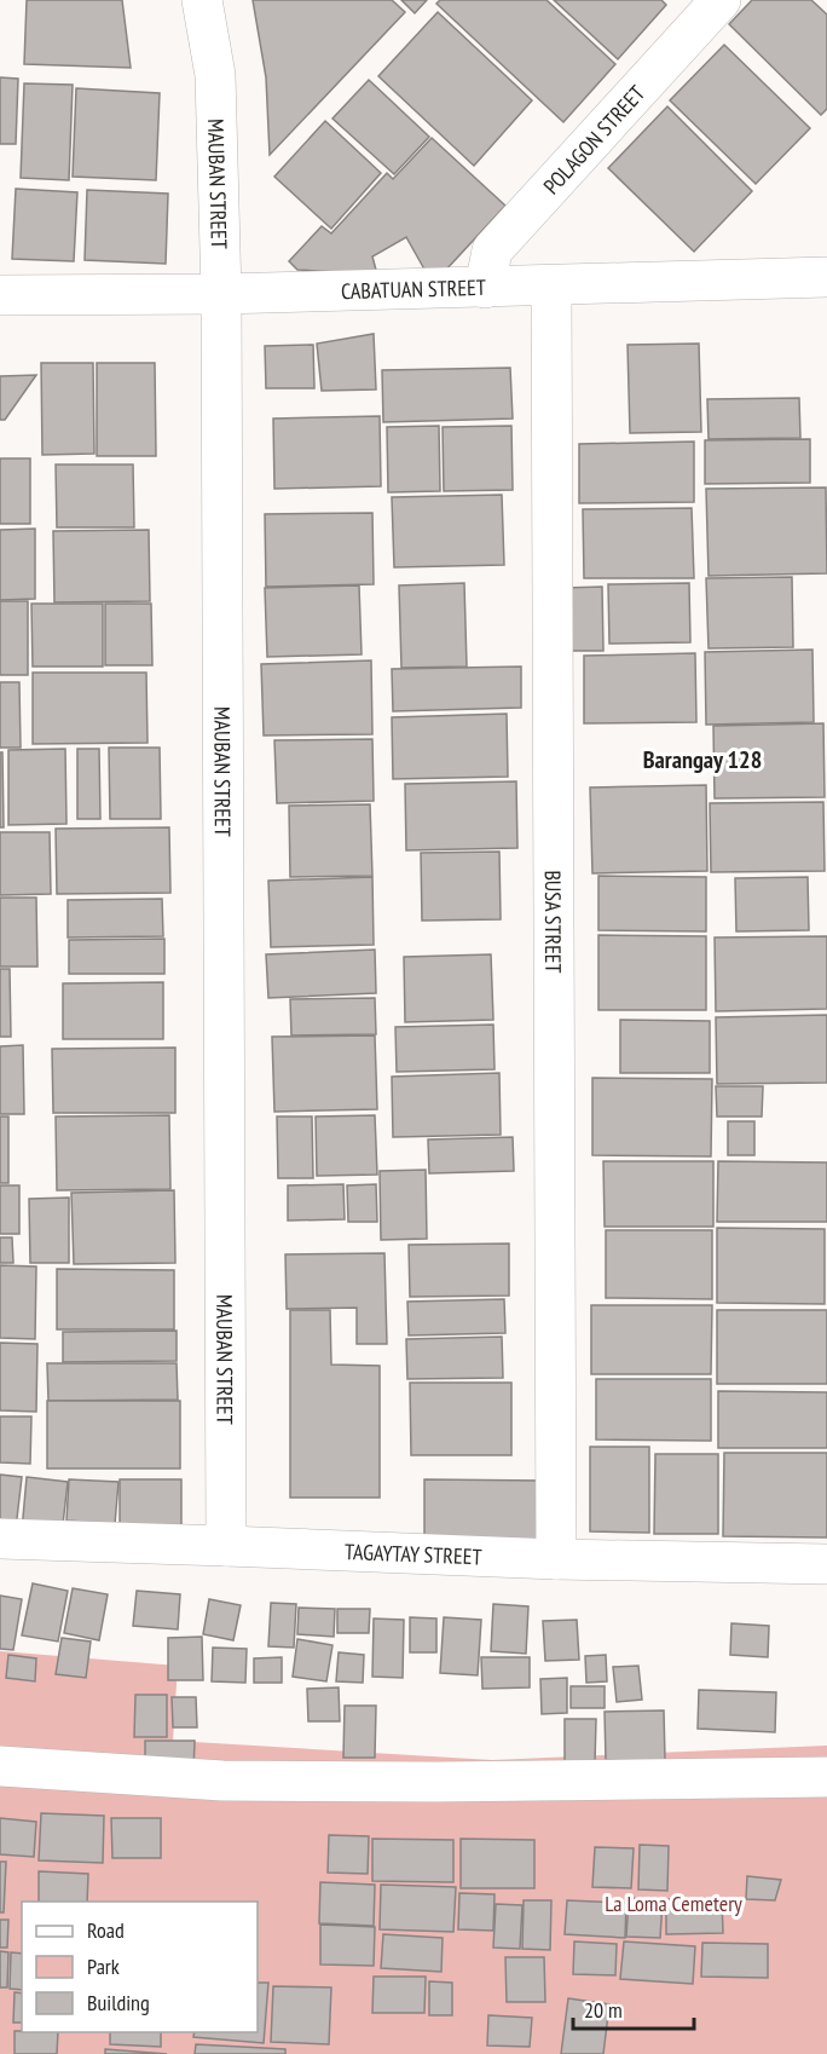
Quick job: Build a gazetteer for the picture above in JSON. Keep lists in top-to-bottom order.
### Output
{
  "streets": {
    "street": [
      "POLAGON STREET",
      "MAUBAN STREET",
      "CABATUAN STREET",
      "BUSA STREET",
      "TAGAYTAY STREET"
    ]
  },
  "crossings": [
    ["POLAGON STREET", "CABATUAN STREET"],
    ["MAUBAN STREET", "CABATUAN STREET"],
    ["MAUBAN STREET", "TAGAYTAY STREET"],
    ["CABATUAN STREET", "BUSA STREET"],
    ["BUSA STREET", "TAGAYTAY STREET"]
  ],
  "districts": ["Barangay 128"],
  "parks": ["La Loma Cemetery"],
  "legend": ["Road", "Park", "Building"],
  "scale_bar": "20 m"
}
